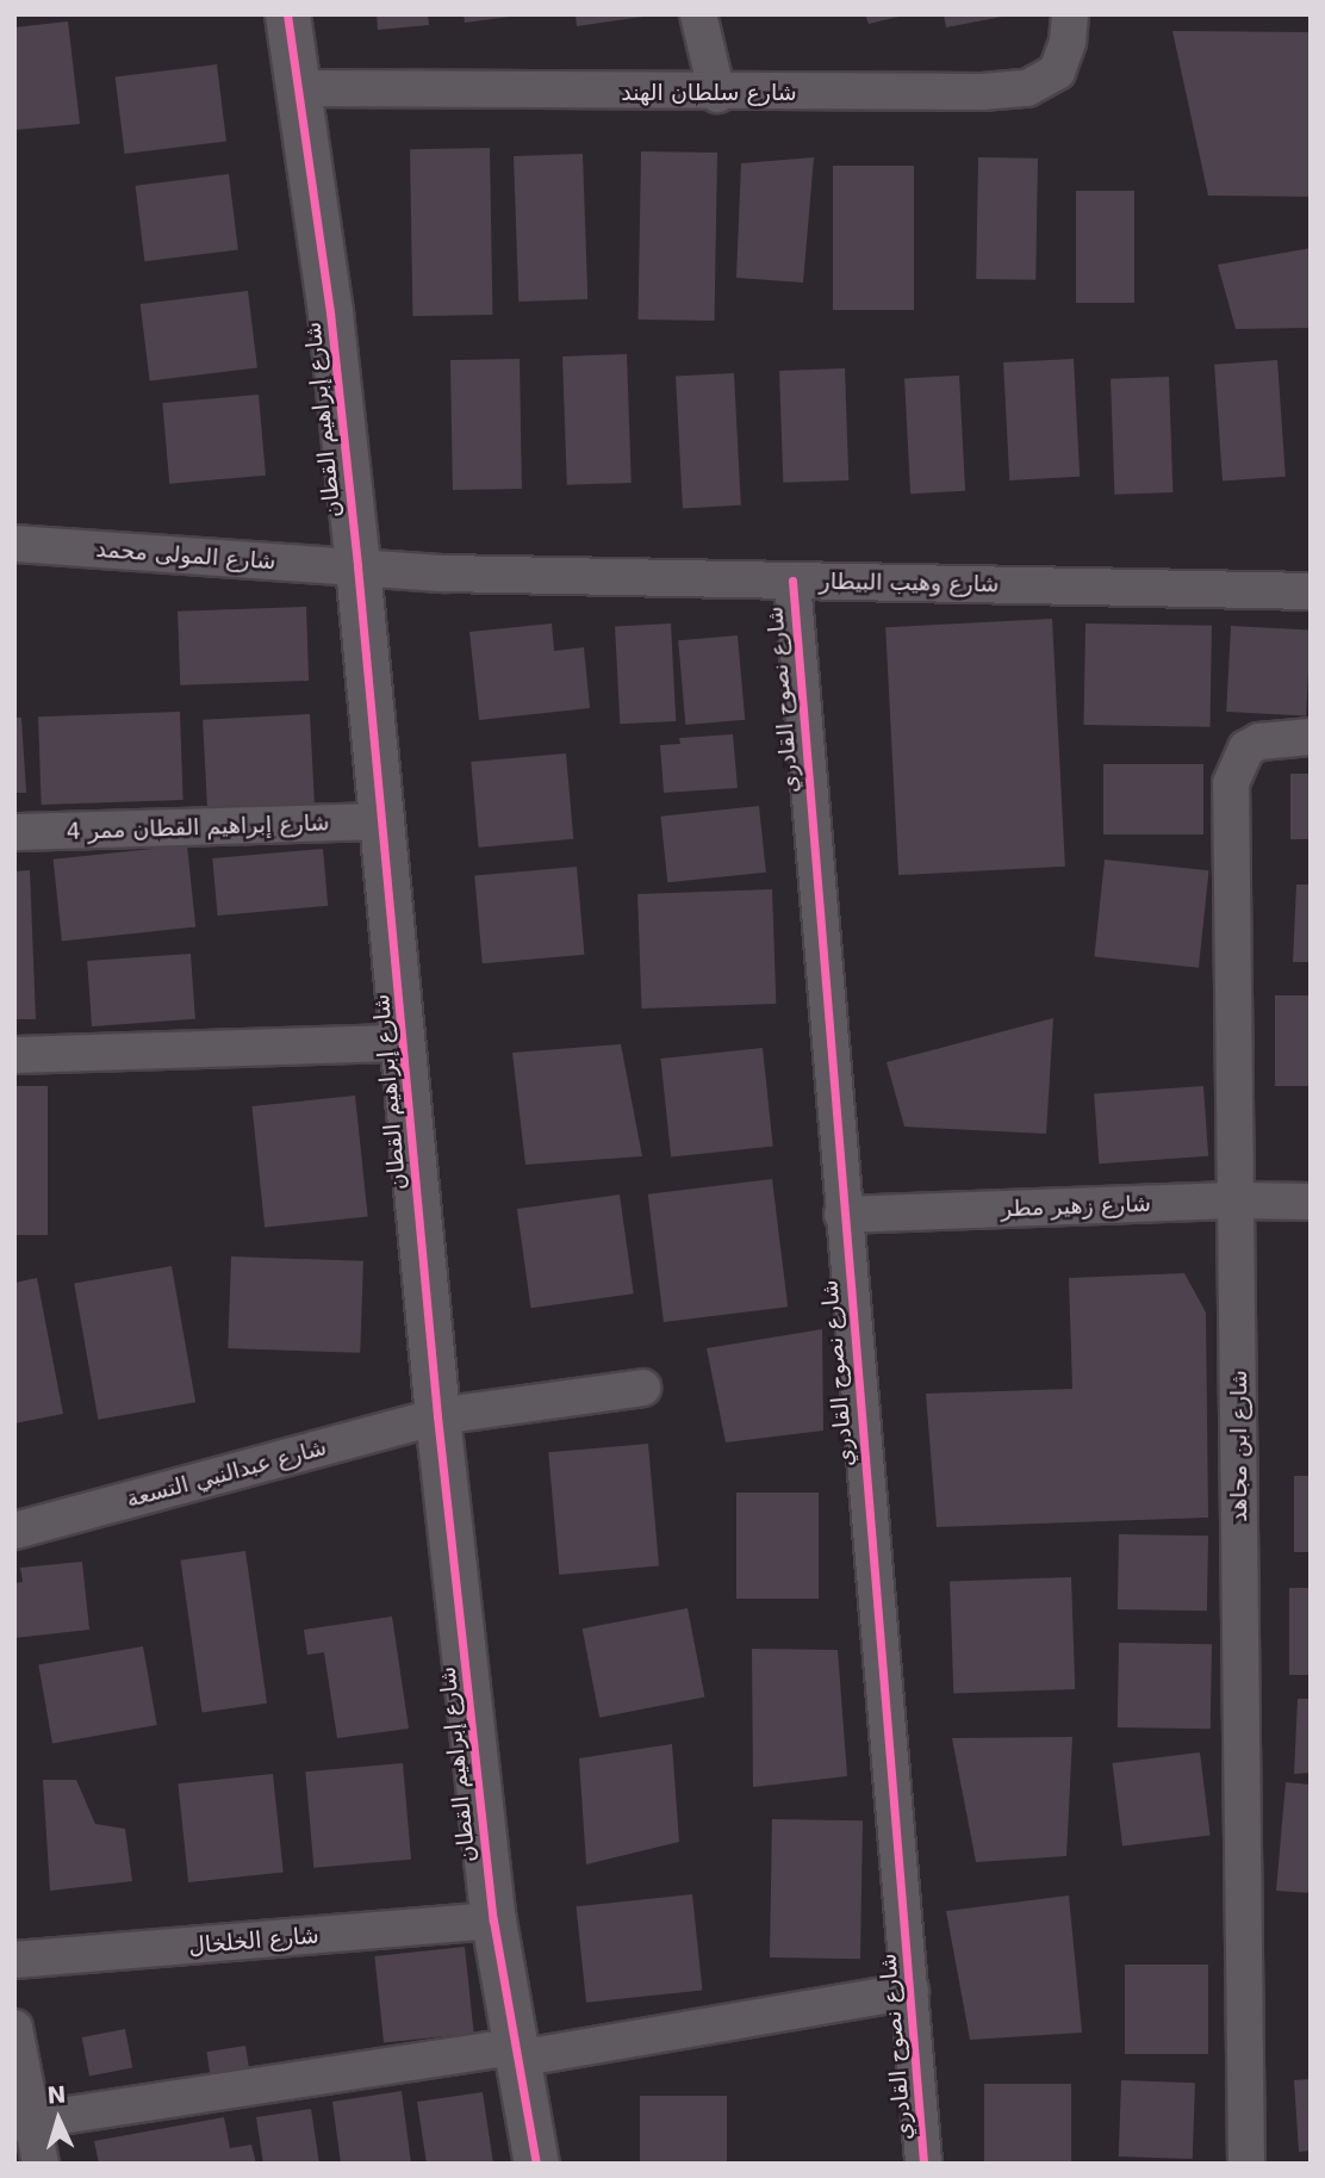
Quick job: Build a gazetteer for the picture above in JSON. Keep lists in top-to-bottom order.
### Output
{
  "streets": {
    "street": [
      "شارع سلطان الهند",
      "شارع إبراهيم القطان",
      "شارع المولى محمد",
      "شارع وهيب البيطار",
      "شارع نصوح القادري",
      "شارع إبراهيم القطان ممر 4",
      "شارع زهير مطر",
      "شارع ابن مجاهد",
      "شارع عبدالنبي التسعة",
      "شارع الخلخال"
    ]
  },
  "crossings": [
    ["شارع سلطان الهند", "شارع إبراهيم القطان"],
    ["شارع إبراهيم القطان", "شارع المولى محمد"],
    ["شارع إبراهيم القطان", "شارع وهيب البيطار"],
    ["شارع إبراهيم القطان", "شارع إبراهيم القطان ممر 4"],
    ["شارع إبراهيم القطان", "شارع عبدالنبي التسعة"],
    ["شارع إبراهيم القطان", "شارع الخلخال"],
    ["شارع المولى محمد", "شارع وهيب البيطار"],
    ["شارع وهيب البيطار", "شارع نصوح القادري"],
    ["شارع نصوح القادري", "شارع زهير مطر"],
    ["شارع زهير مطر", "شارع ابن مجاهد"]
  ],
  "north": "top"
}
